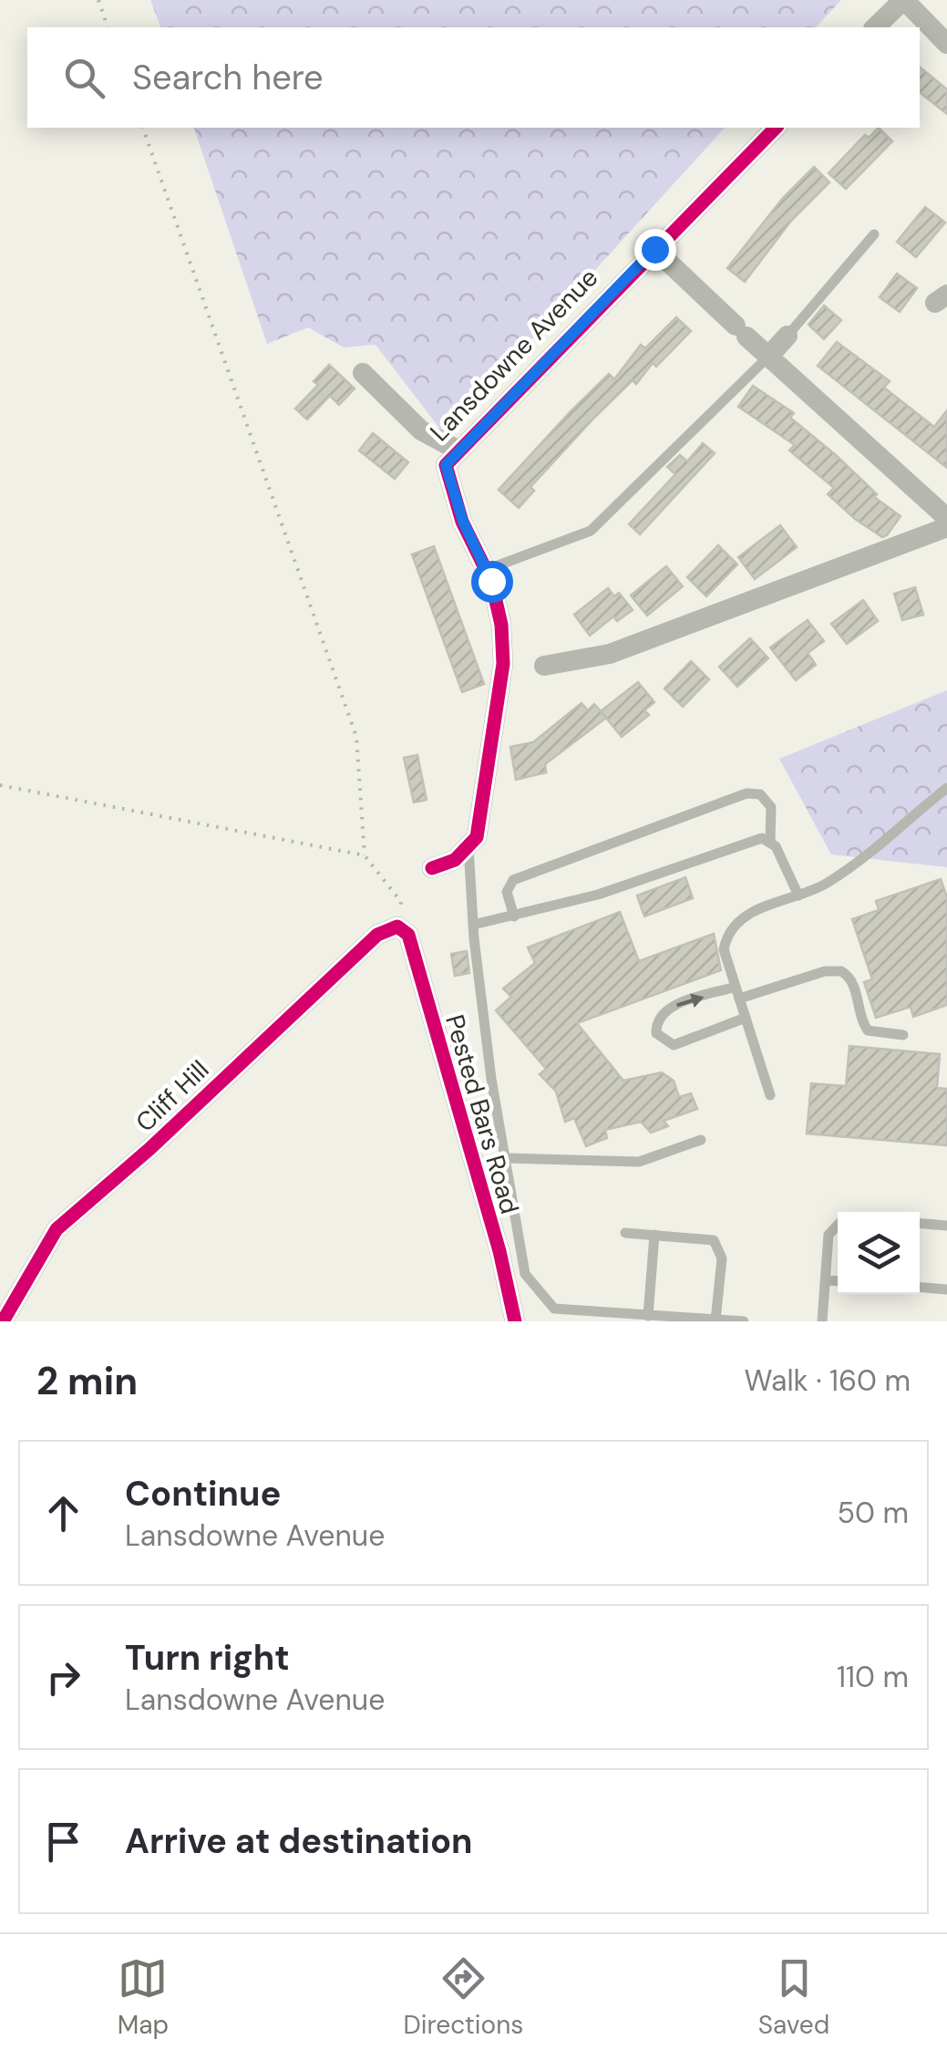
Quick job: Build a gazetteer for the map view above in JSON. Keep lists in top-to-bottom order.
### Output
{
  "streets": {
    "street": ["Lansdowne Avenue", "Cliff Hill", "Pested Bars Road"]
  },
  "crossings": [
    ["Cliff Hill", "Pested Bars Road"]
  ],
  "page": {
    "search": "Search here",
    "heading": ["2 min", "Walk · 160 m"],
    "list": [
      ["Continue", "Lansdowne Avenue", "50 m"],
      ["Turn right", "Lansdowne Avenue", "110 m"],
      "Arrive at destination"
    ],
    "nav": ["Map", "Directions", "Saved"]
  }
}
